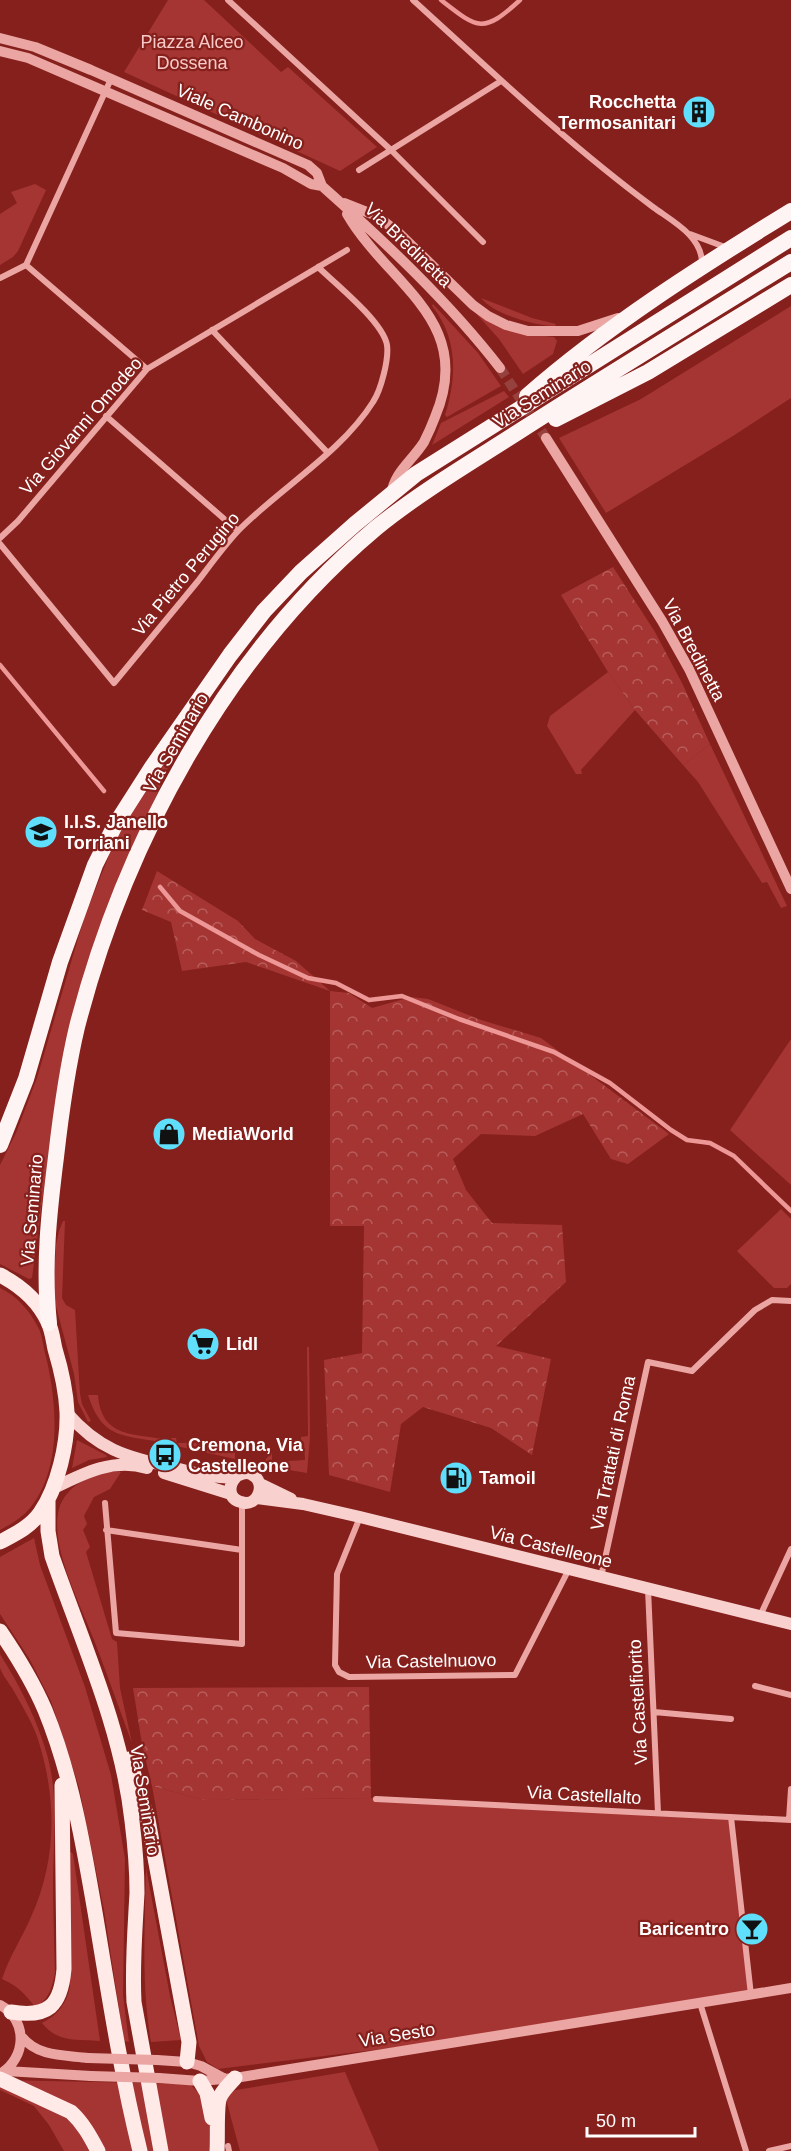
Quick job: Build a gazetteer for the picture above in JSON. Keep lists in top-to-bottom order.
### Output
{
  "streets": {
    "highway": ["Via Seminario"],
    "main road": ["Via Castelleone"],
    "street": [
      "Viale Cambonino",
      "Via Bredinetta",
      "Via Giovanni Omodeo",
      "Via Pietro Perugino",
      "Via Trattati di Roma",
      "Via Castelnuovo",
      "Via Castelfiorito",
      "Via Castellalto",
      "Via Sesto"
    ]
  },
  "crossings": [
    ["Viale Cambonino", "Via Bredinetta"],
    ["Via Seminario", "Via Castelleone"],
    ["Via Giovanni Omodeo", "Via Pietro Perugino"],
    ["Via Trattati di Roma", "Via Castelleone"],
    ["Via Castelleone", "Via Castelnuovo"],
    ["Via Castelleone", "Via Castelfiorito"],
    ["Via Castelfiorito", "Via Castellalto"]
  ],
  "parks": ["Piazza Alceo Dossena"],
  "places": {
    "building": ["Rocchetta Termosanitari"],
    "school or university": ["I.I.S. Janello Torriani"],
    "shop": ["MediaWorld"],
    "supermarket": ["Lidl"],
    "bus stop": ["Cremona, Via Castelleone"],
    "fuel station": ["Tamoil"],
    "bar": ["Baricentro"]
  },
  "scale_bar": "50 m"
}
